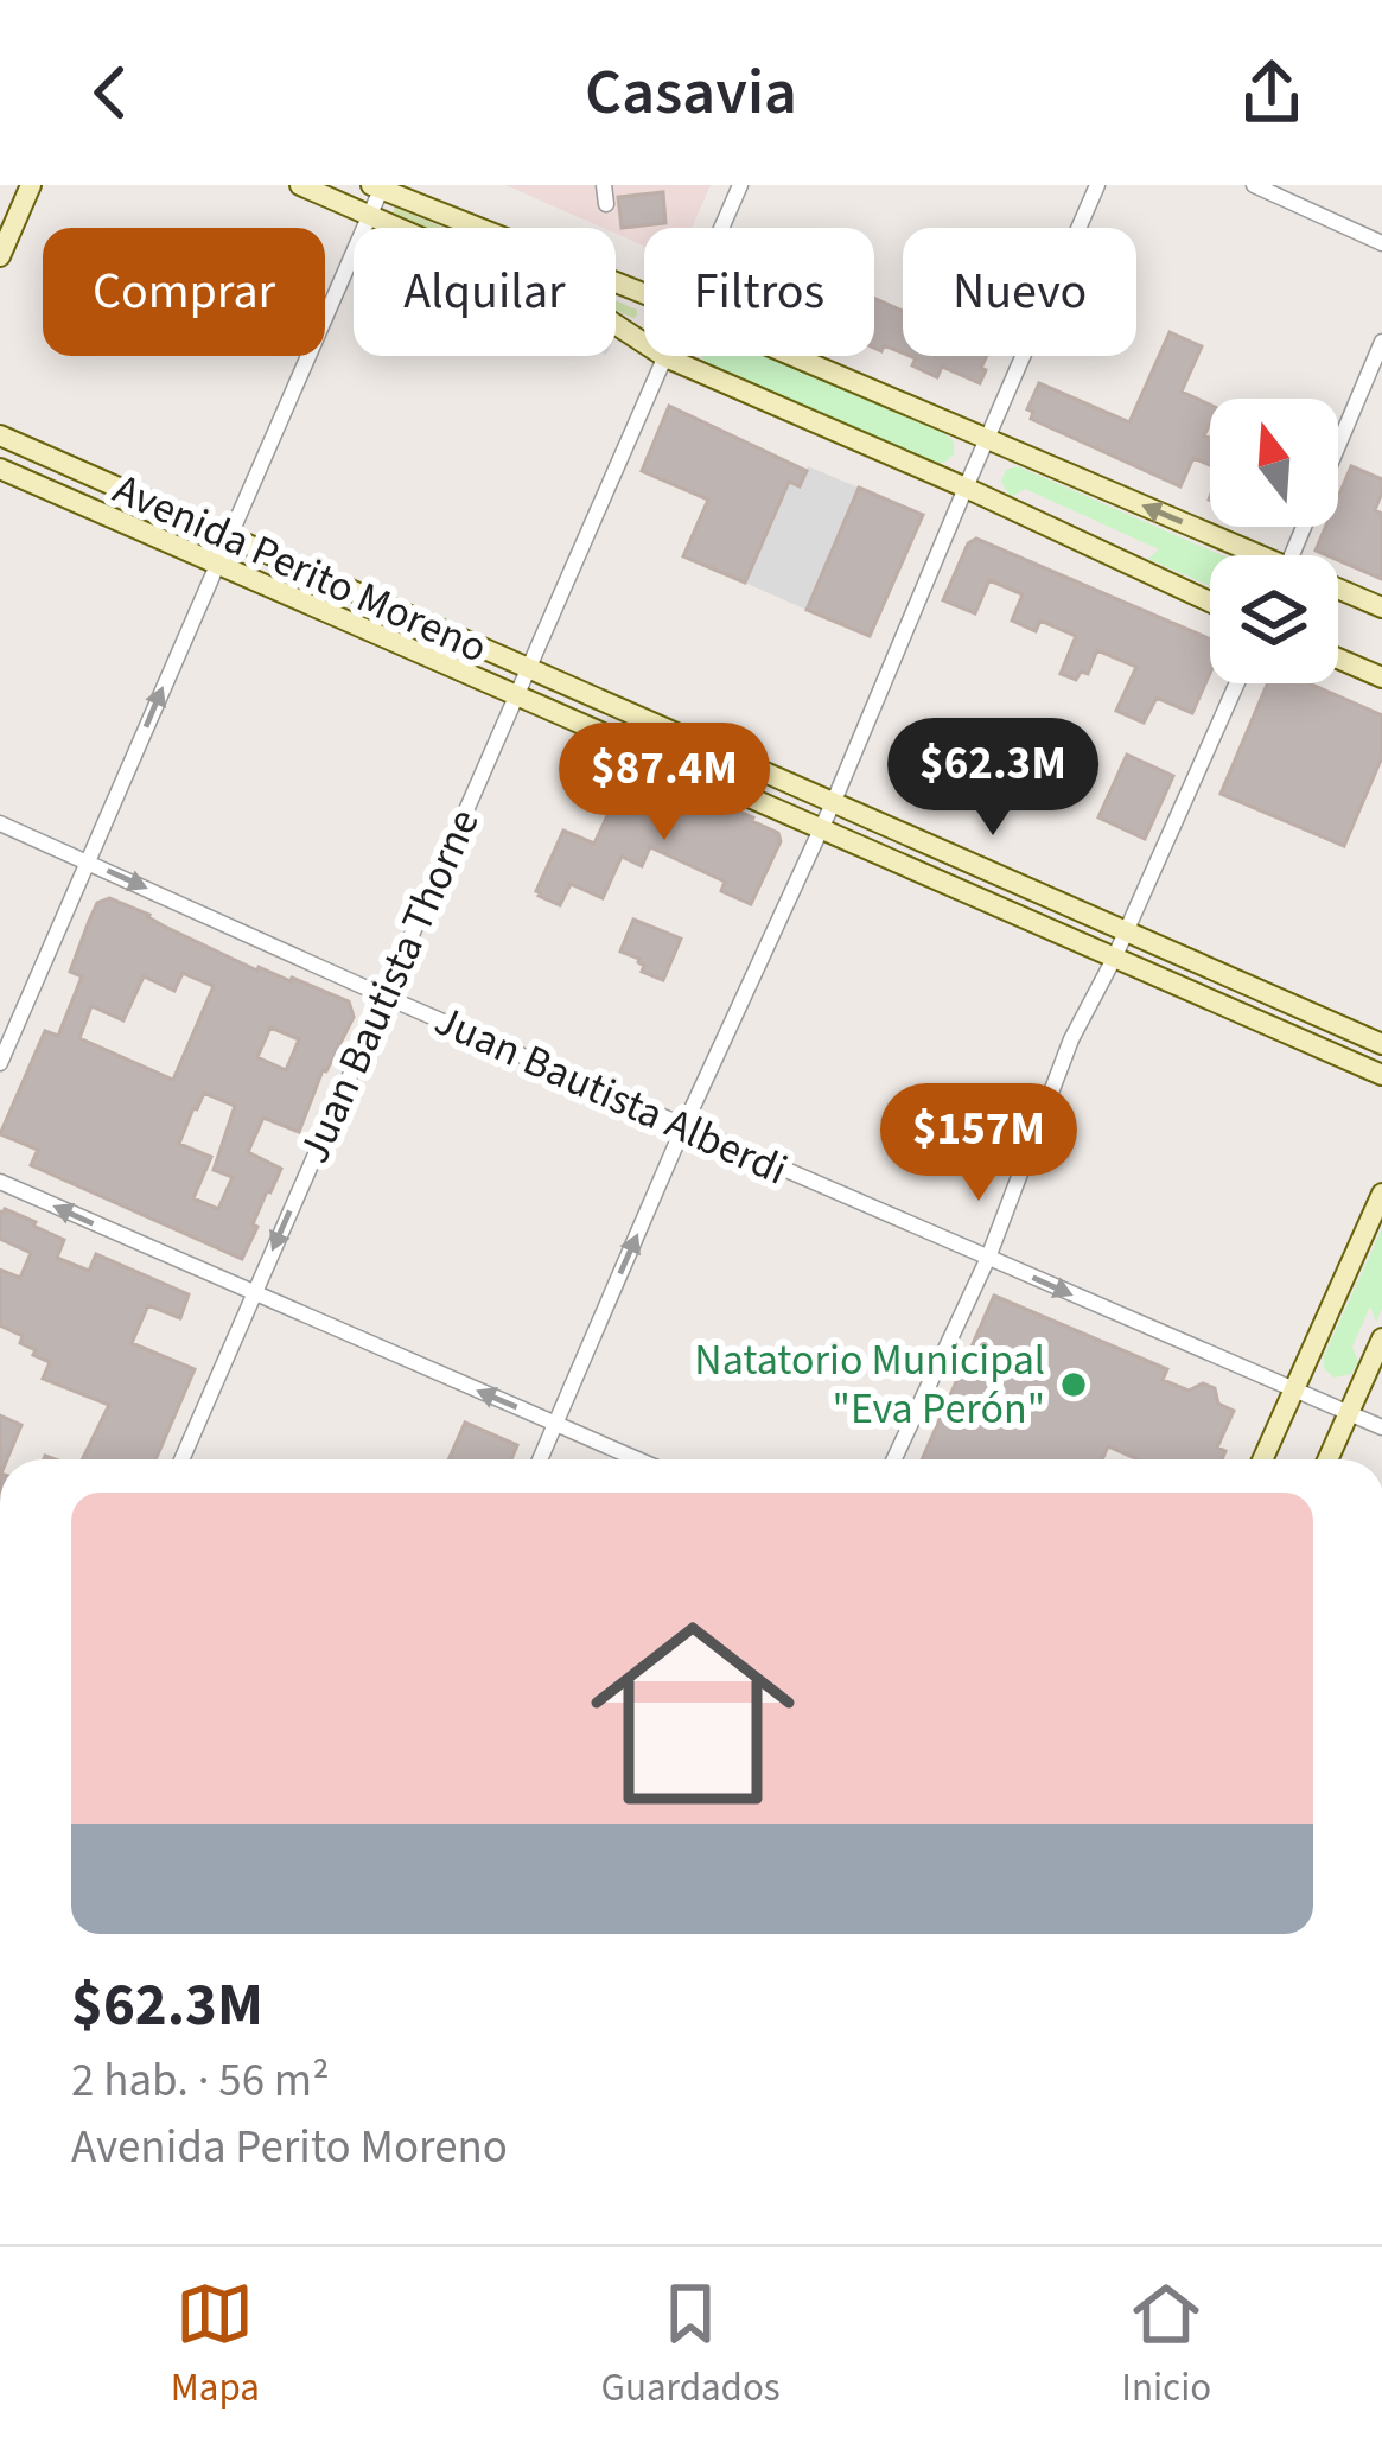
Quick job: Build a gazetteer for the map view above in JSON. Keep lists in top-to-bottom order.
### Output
{
  "streets": {
    "street": ["Avenida Perito Moreno", "Juan Bautista Thorne", "Juan Bautista Alberdi"]
  },
  "crossings": [
    ["Avenida Perito Moreno", "Juan Bautista Thorne"],
    ["Juan Bautista Thorne", "Juan Bautista Alberdi"]
  ],
  "one_way": ["Juan Bautista Alberdi"],
  "places": ["Natatorio Municipal \"Eva Perón\""],
  "north": "top",
  "page": {
    "header": "Casavia",
    "chip": [
      "Comprar",
      "Alquilar",
      "Filtros",
      "Nuevo"
    ],
    "price": ["$62.3M", "$87.4M", "$157M"],
    "list": [
      {
        "name": "$62.3M",
        "note": "2 hab. · 56 m² · Avenida Perito Moreno"
      }
    ],
    "tabs": ["Mapa", "Guardados", "Inicio"]
  }
}
